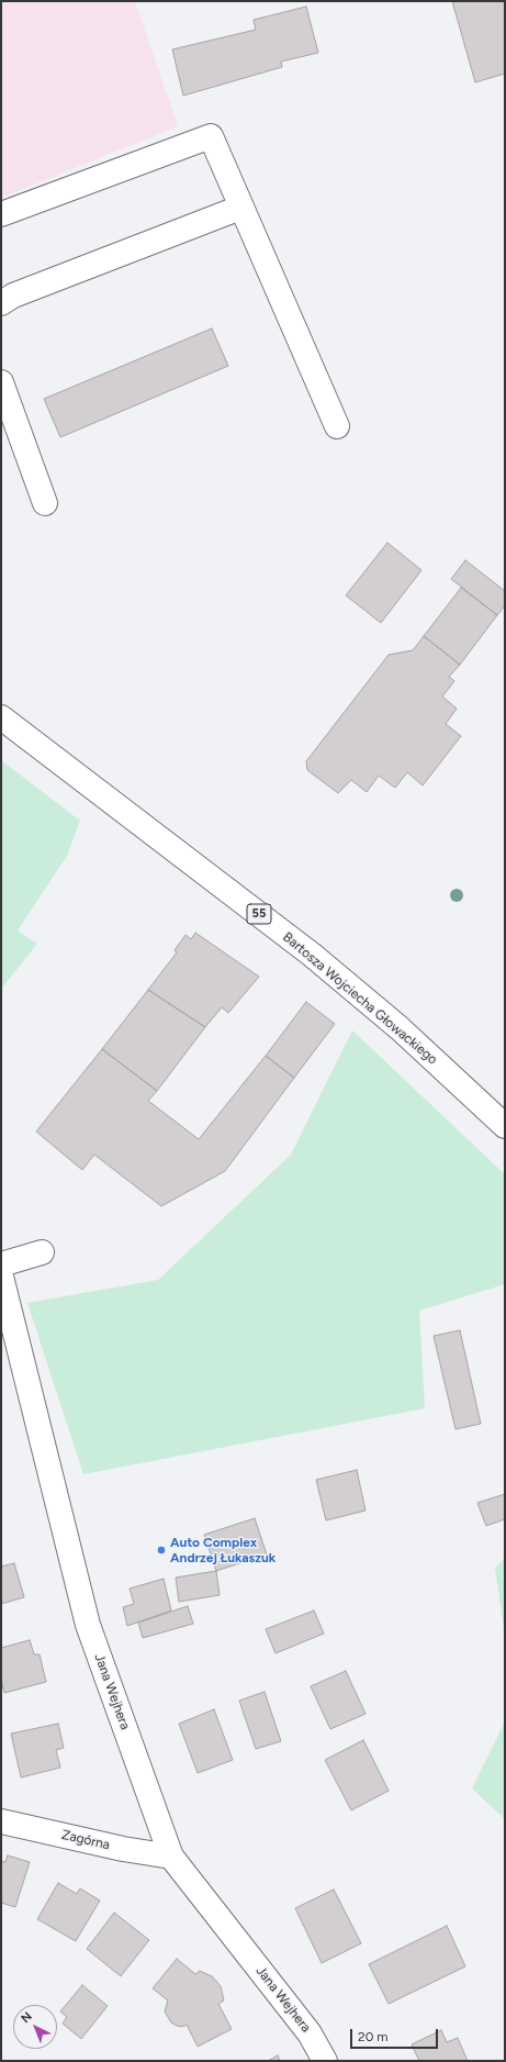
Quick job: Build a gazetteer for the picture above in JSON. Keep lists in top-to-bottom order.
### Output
{
  "streets": {
    "street": [
      "55",
      "Bartosza Wojciecha Głowackiego",
      "Jana Wejhera",
      "Zagórna"
    ]
  },
  "crossings": [
    ["Jana Wejhera", "Zagórna"]
  ],
  "places": ["Auto Complex Andrzej Łukaszuk"],
  "scale_bar": "20 m",
  "north": "top left"
}
